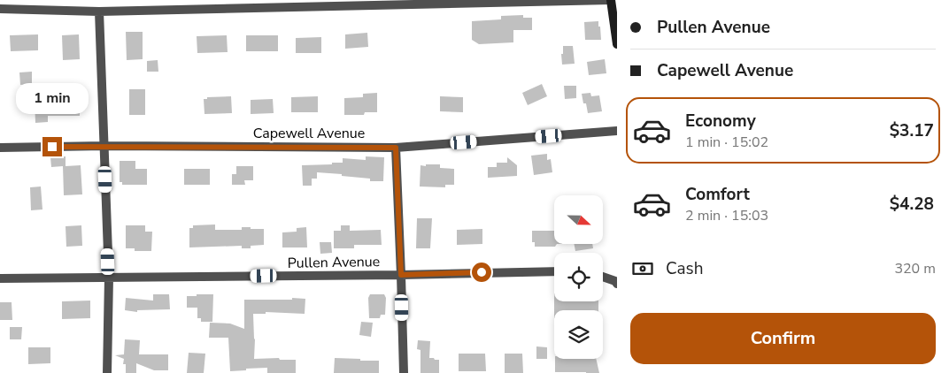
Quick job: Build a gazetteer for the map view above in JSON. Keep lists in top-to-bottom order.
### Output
{
  "streets": {
    "street": ["Capewell Avenue", "Pullen Avenue"]
  },
  "north": "right",
  "page": {
    "banner": ["Pullen Avenue", "Capewell Avenue"],
    "bubble": "1 min",
    "list": [
      {
        "name": "Economy",
        "note": "1 min · 15:02",
        "value": "$3.17"
      },
      {
        "name": "Comfort",
        "note": "2 min · 15:03",
        "value": "$4.28"
      }
    ],
    "pay": ["Cash", "320 m"],
    "buttons": "Confirm"
  }
}
